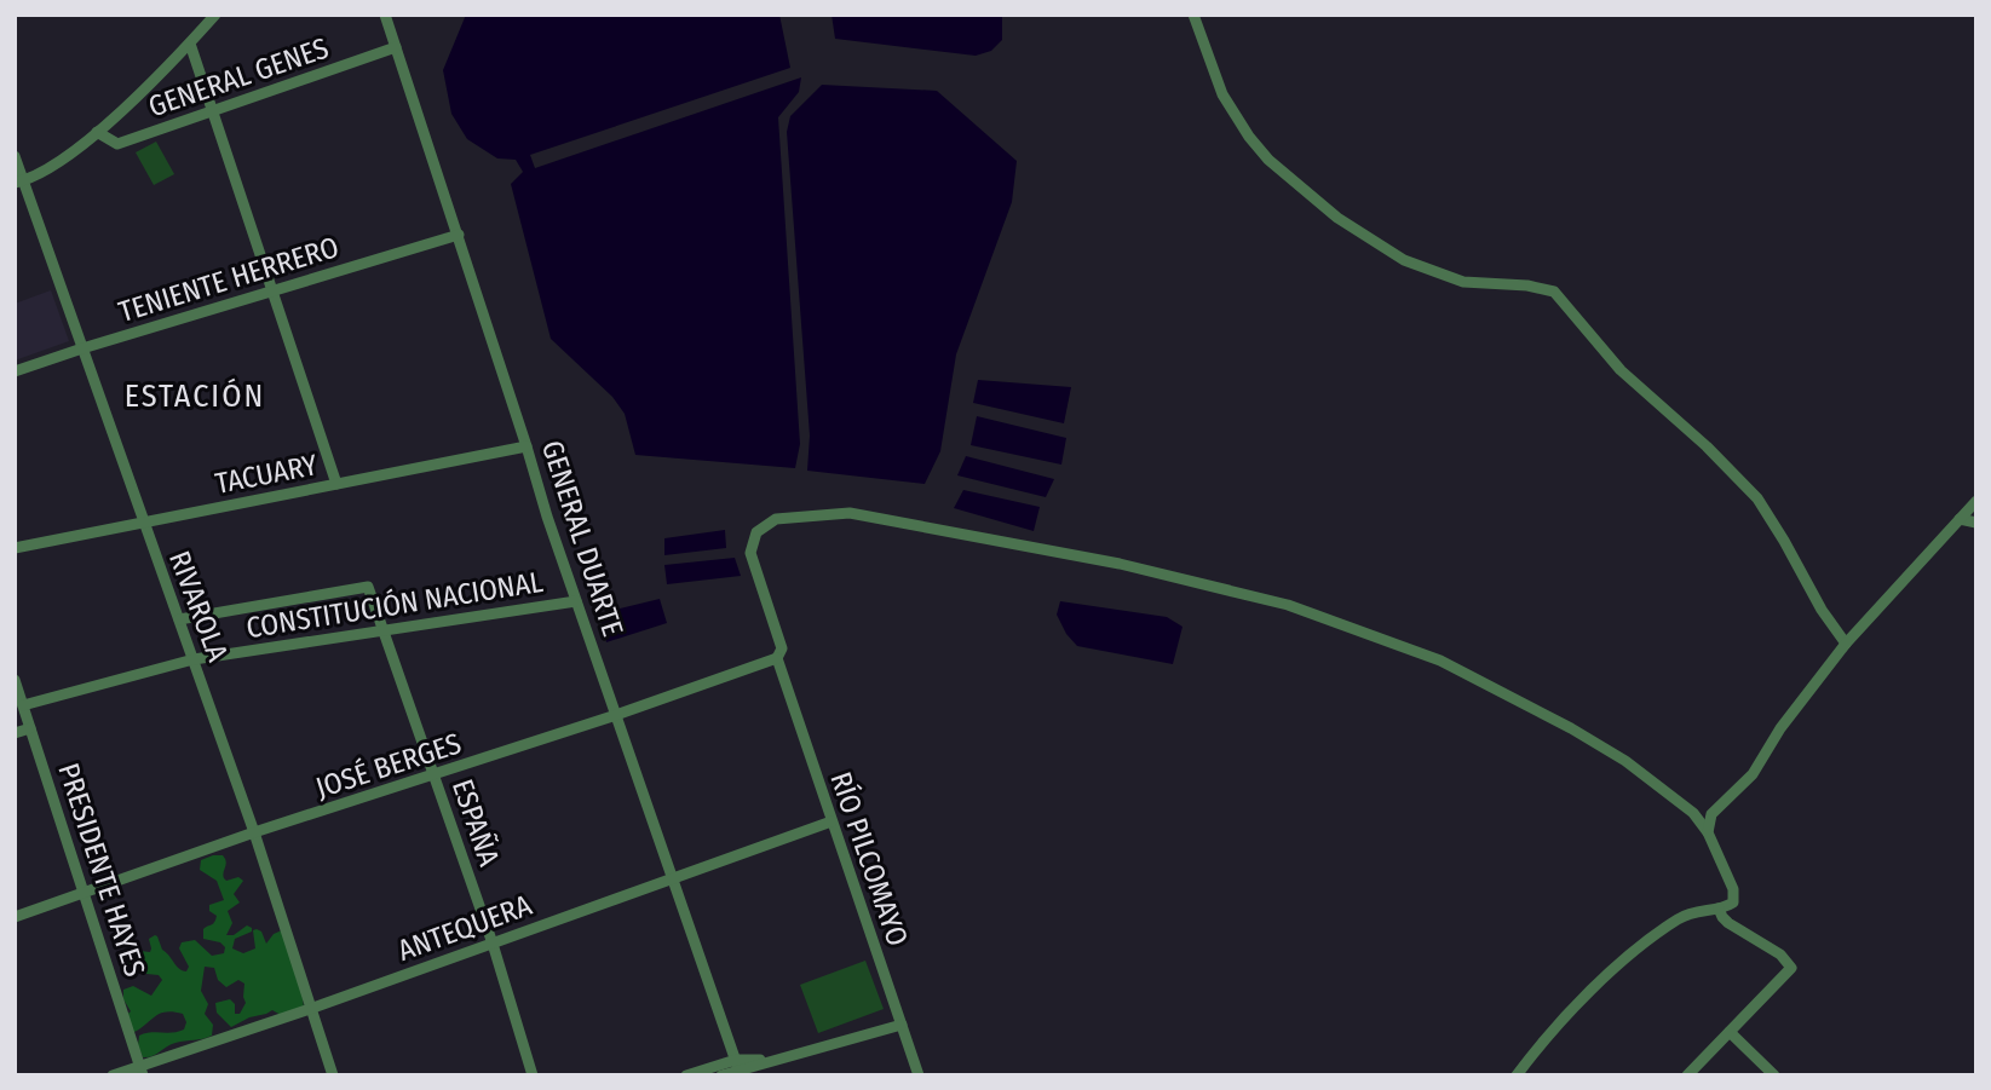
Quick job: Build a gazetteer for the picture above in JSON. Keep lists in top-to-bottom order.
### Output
{
  "streets": {
    "street": [
      "GENERAL GENES",
      "TENIENTE HERRERO",
      "TACUARY",
      "GENERAL DUARTE",
      "CONSTITUCIÓN NACIONAL",
      "RIVAROLA",
      "JOSÉ BERGES",
      "ESPAÑA",
      "RÍO PILCOMAYO",
      "PRESIDENTE HAYES",
      "ANTEQUERA"
    ]
  },
  "crossings": [
    ["GENERAL GENES", "GENERAL DUARTE"],
    ["GENERAL GENES", "RIVAROLA"],
    ["TENIENTE HERRERO", "GENERAL DUARTE"],
    ["TENIENTE HERRERO", "RIVAROLA"],
    ["TACUARY", "GENERAL DUARTE"],
    ["TACUARY", "RIVAROLA"],
    ["GENERAL DUARTE", "CONSTITUCIÓN NACIONAL"],
    ["GENERAL DUARTE", "JOSÉ BERGES"],
    ["GENERAL DUARTE", "ANTEQUERA"],
    ["CONSTITUCIÓN NACIONAL", "RIVAROLA"],
    ["CONSTITUCIÓN NACIONAL", "ESPAÑA"],
    ["CONSTITUCIÓN NACIONAL", "PRESIDENTE HAYES"],
    ["RIVAROLA", "JOSÉ BERGES"],
    ["RIVAROLA", "ESPAÑA"],
    ["RIVAROLA", "ANTEQUERA"],
    ["JOSÉ BERGES", "ESPAÑA"],
    ["JOSÉ BERGES", "RÍO PILCOMAYO"],
    ["JOSÉ BERGES", "PRESIDENTE HAYES"],
    ["ESPAÑA", "ANTEQUERA"],
    ["RÍO PILCOMAYO", "ANTEQUERA"],
    ["PRESIDENTE HAYES", "ANTEQUERA"]
  ],
  "districts": ["ESTACIÓN"]
}
